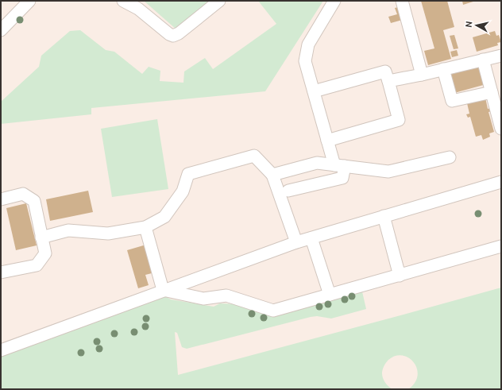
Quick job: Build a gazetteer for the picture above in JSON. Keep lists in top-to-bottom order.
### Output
{
  "north": "left"
}
